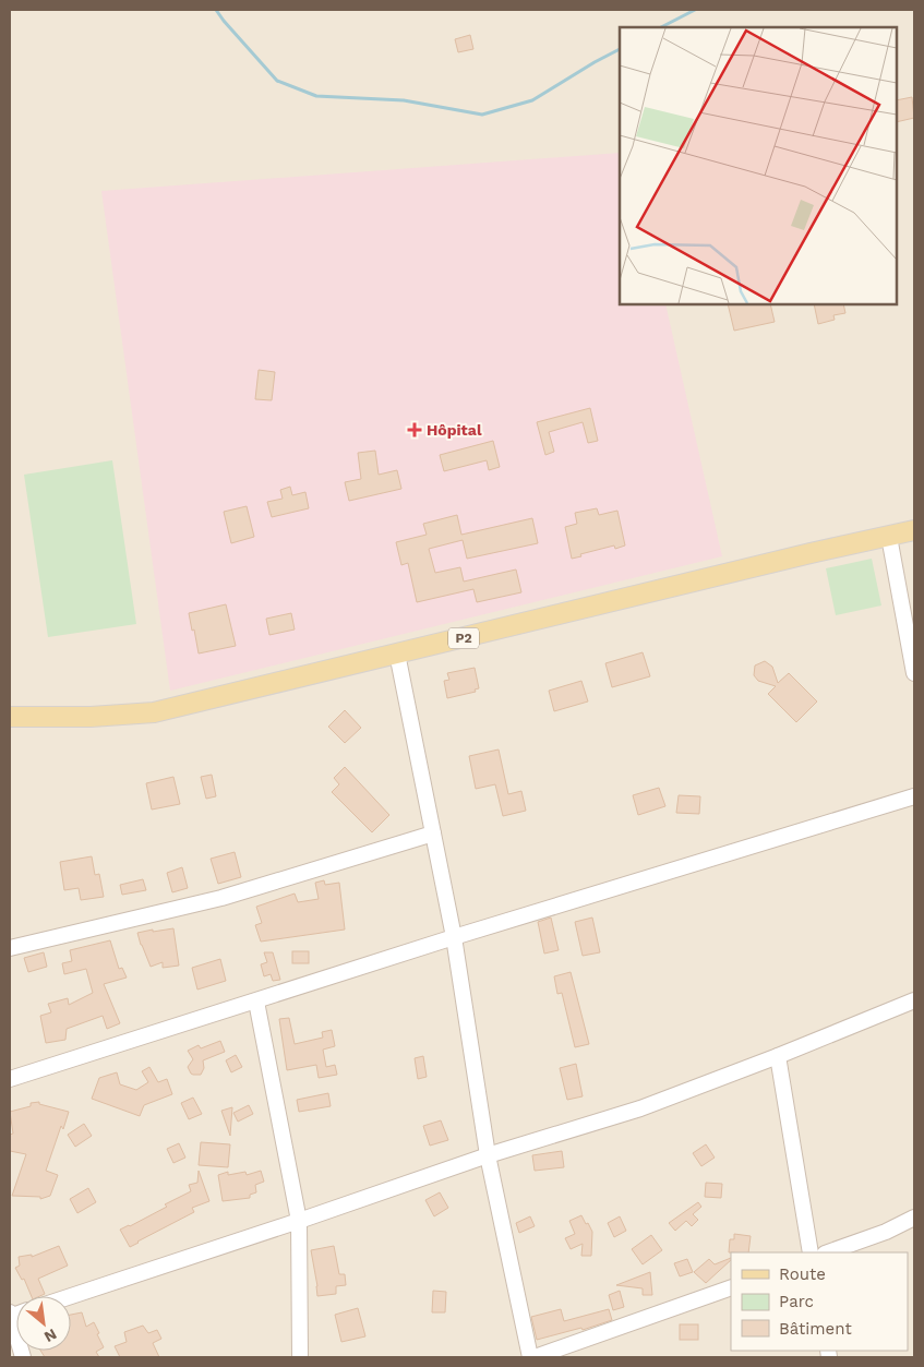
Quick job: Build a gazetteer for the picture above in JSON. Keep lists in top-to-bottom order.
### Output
{
  "streets": {
    "main road": ["P2"]
  },
  "places": {
    "health": ["Hôpital"]
  },
  "legend": ["Route", "Parc", "Bâtiment"],
  "north": "bottom right"
}
